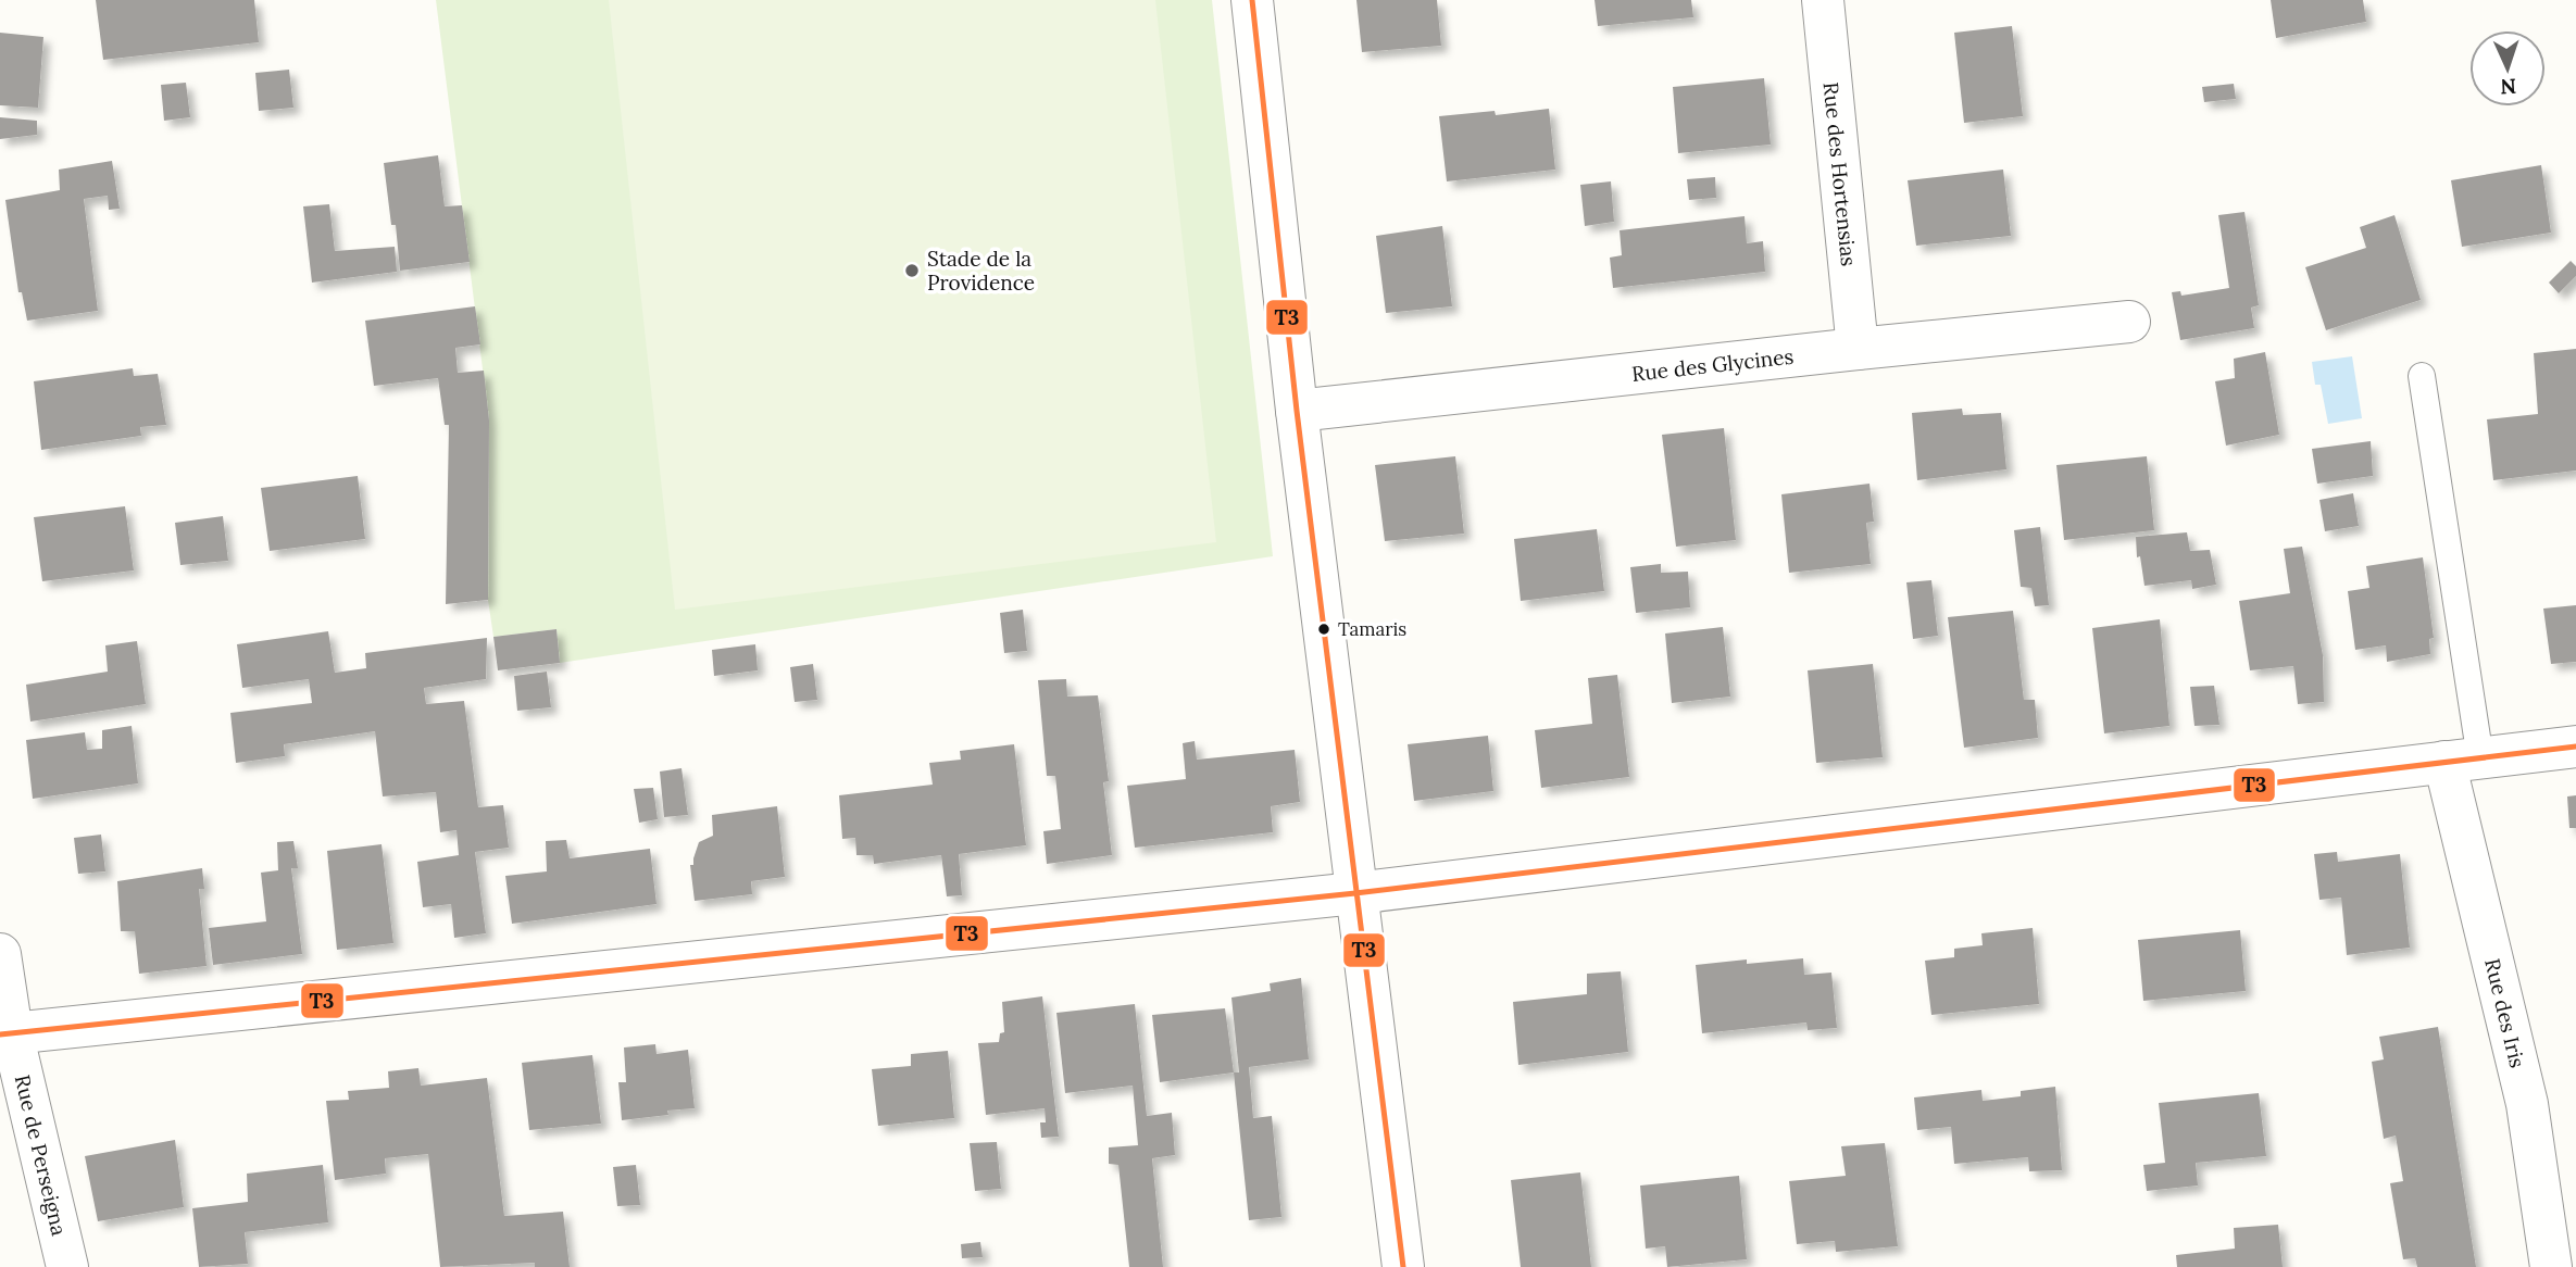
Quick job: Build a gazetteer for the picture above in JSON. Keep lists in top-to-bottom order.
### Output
{
  "streets": {
    "street": [
      "Rue des Hortensias",
      "Rue des Glycines",
      "Rue des Iris",
      "Rue de Perseigna"
    ]
  },
  "crossings": [
    ["Rue des Hortensias", "Rue des Glycines"]
  ],
  "places": ["Stade de la Providence", "Tamaris"],
  "lines": ["transit line T3"],
  "north": "bottom"
}
